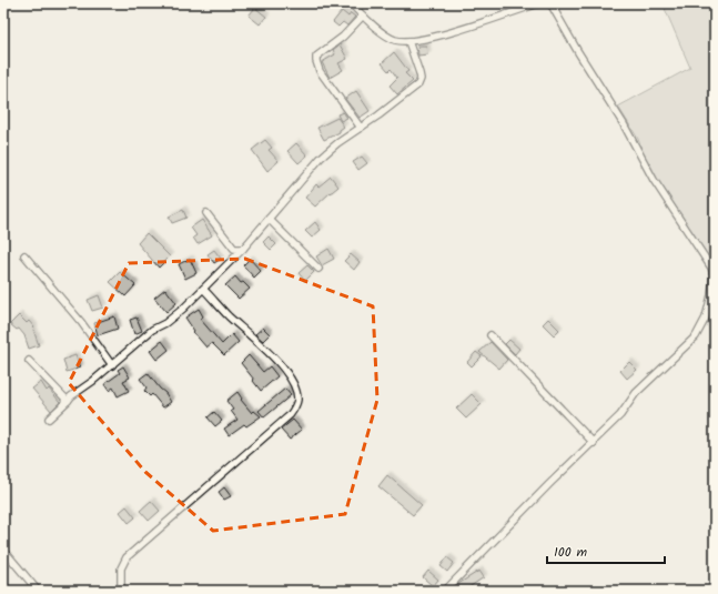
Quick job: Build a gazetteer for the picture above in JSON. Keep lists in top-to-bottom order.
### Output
{
  "scale_bar": "100 m"
}
